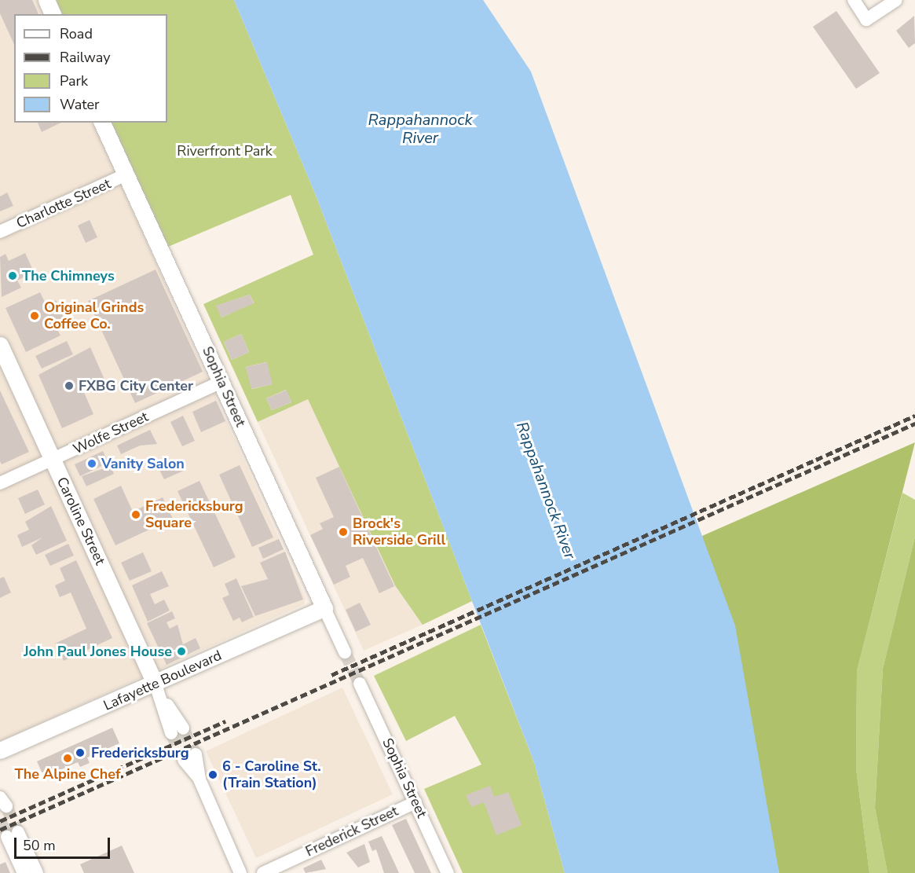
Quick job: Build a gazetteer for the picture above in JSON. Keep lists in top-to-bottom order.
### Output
{
  "streets": {
    "main road": ["Sophia Street", "Caroline Street", "Lafayette Boulevard"],
    "street": ["Charlotte Street", "Wolfe Street", "Frederick Street"]
  },
  "crossings": [
    ["Charlotte Street", "Sophia Street"],
    ["Sophia Street", "Wolfe Street"],
    ["Sophia Street", "Lafayette Boulevard"],
    ["Sophia Street", "Frederick Street"],
    ["Wolfe Street", "Caroline Street"],
    ["Caroline Street", "Lafayette Boulevard"]
  ],
  "water": ["Rappahannock River"],
  "parks": ["Riverfront Park"],
  "places": [
    "The Chimneys",
    "Original Grinds Coffee Co.",
    "FXBG City Center",
    "Vanity Salon",
    "Fredericksburg Square",
    "Brock's Riverside Grill",
    "John Paul Jones House",
    "Fredericksburg",
    "The Alpine Chef",
    "6 - Caroline St. (Train Station)"
  ],
  "legend": [
    "Road",
    "Railway",
    "Park",
    "Water"
  ],
  "scale_bar": "50 m"
}
